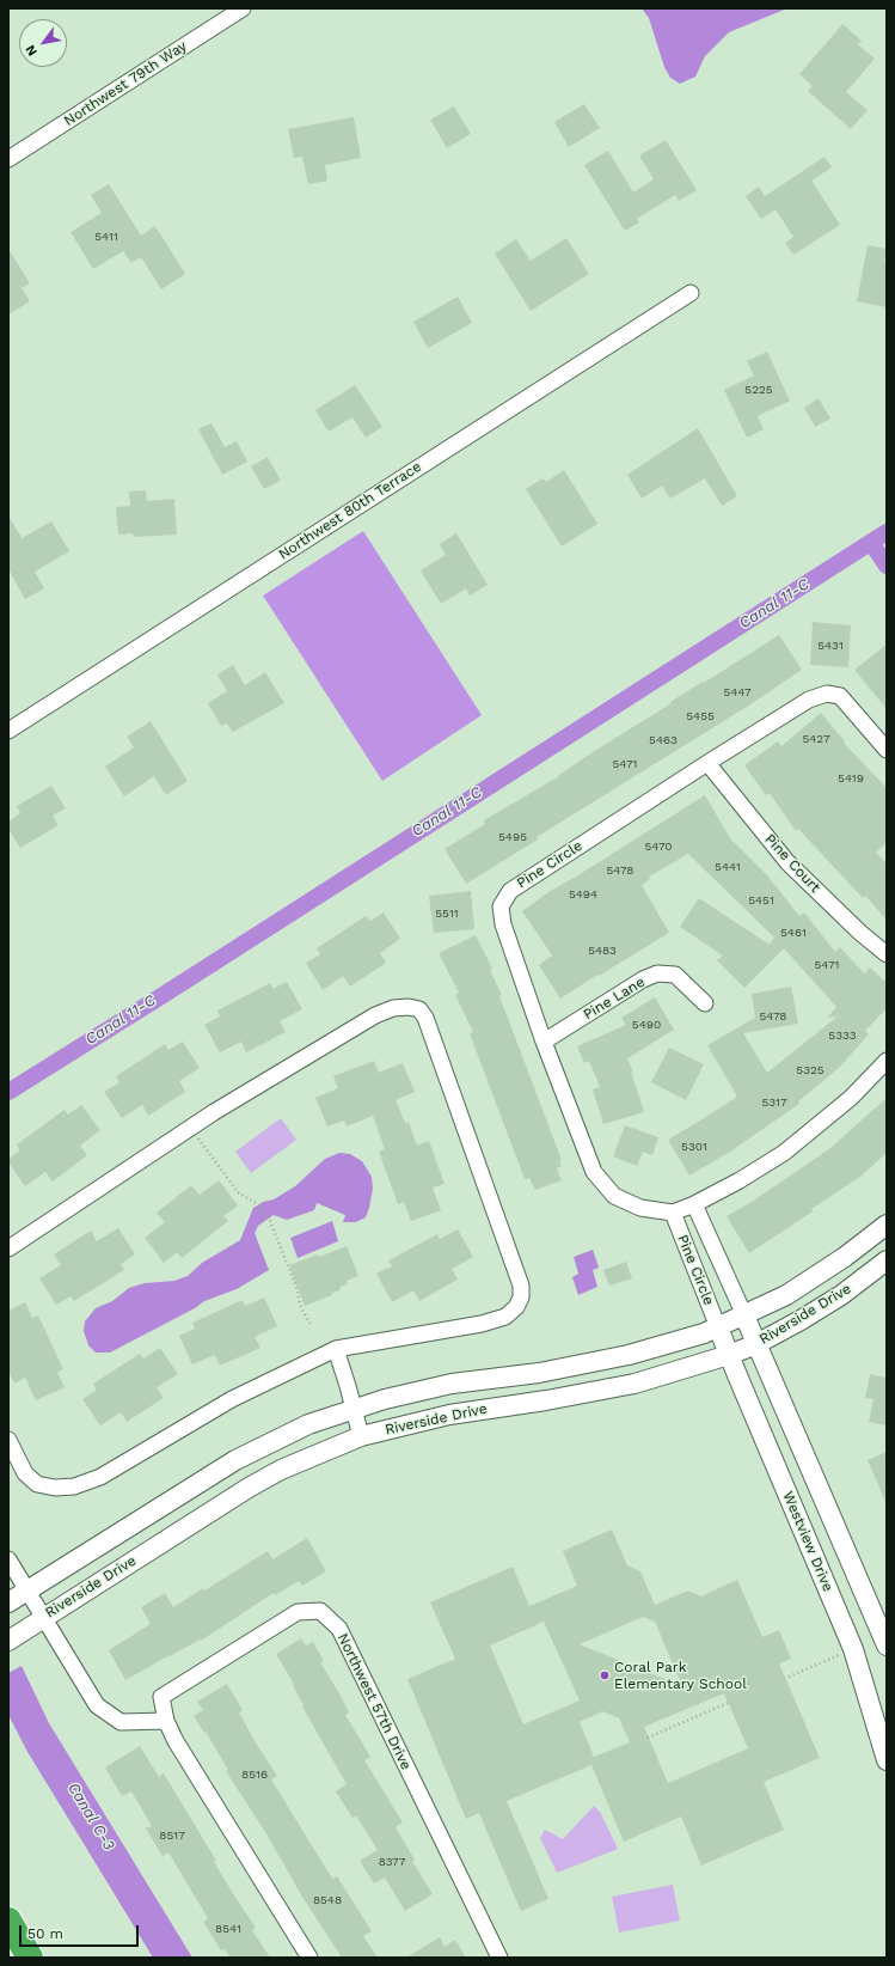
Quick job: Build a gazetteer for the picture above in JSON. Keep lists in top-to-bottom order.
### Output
{
  "streets": {
    "street": [
      "Northwest 79th Way",
      "Northwest 80th Terrace",
      "Pine Court",
      "Pine Circle",
      "Pine Lane",
      "Riverside Drive",
      "Westview Drive",
      "Northwest 57th Drive"
    ]
  },
  "crossings": [
    ["Pine Court", "Pine Circle"],
    ["Pine Circle", "Pine Lane"],
    ["Pine Circle", "Riverside Drive"],
    ["Pine Circle", "Westview Drive"],
    ["Riverside Drive", "Westview Drive"]
  ],
  "water": ["Canal 11-C", "Canal C-3"],
  "places": ["Coral Park Elementary School"],
  "house_numbers": [
    "5411",
    "5225",
    "5431",
    "5447",
    "5455",
    "5427",
    "5463",
    "5471",
    "5419",
    "5495",
    "5470",
    "5441",
    "5478",
    "5494",
    "5451",
    "5511",
    "5461",
    "5483",
    "5471",
    "5478",
    "5490",
    "5333",
    "5325",
    "5317",
    "5301",
    "8516",
    "8517",
    "8377",
    "8548",
    "8541"
  ],
  "scale_bar": "50 m",
  "north": "bottom left"
}
